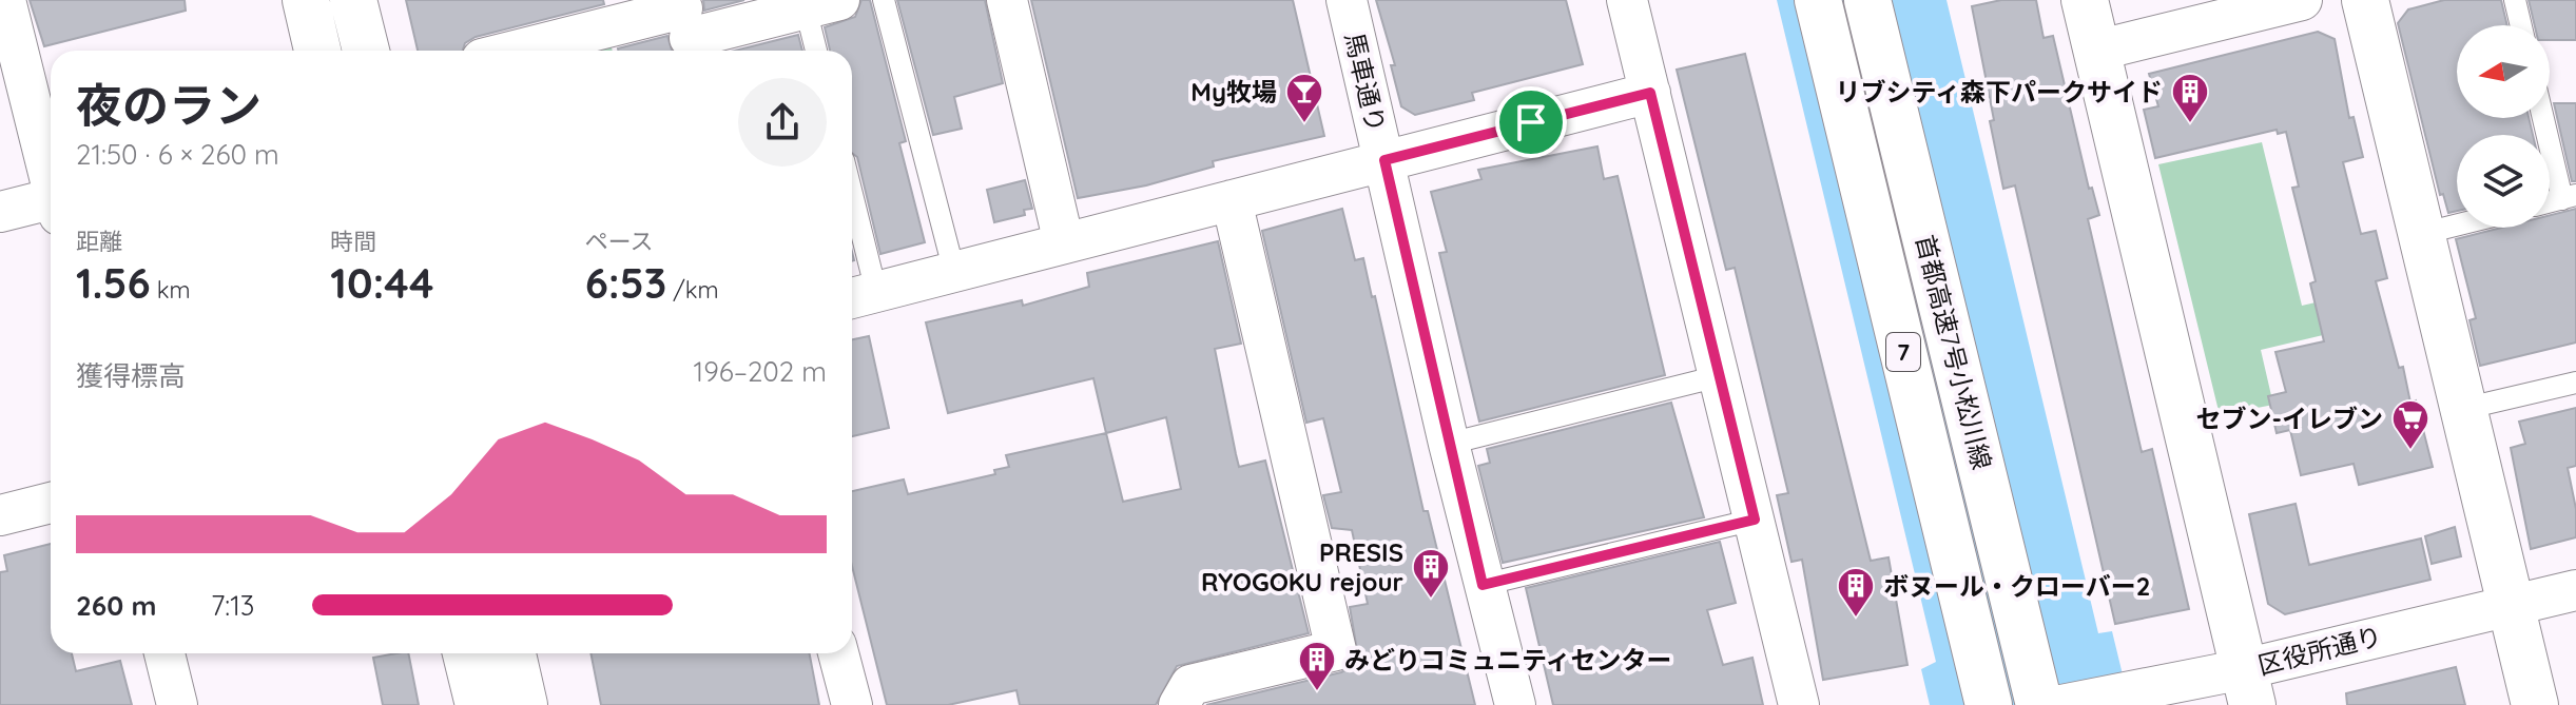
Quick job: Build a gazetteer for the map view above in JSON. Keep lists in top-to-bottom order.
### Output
{
  "streets": {
    "main road": ["7", "首都高速7号小松川線"],
    "street": ["馬車通り", "区役所通り"]
  },
  "places": {
    "bar": ["My牧場"],
    "building": [
      "リブシティ森下パークサイド",
      "PRESIS RYOGOKU rejour",
      "ボヌール・クローバー2",
      "みどりコミュニティセンター"
    ],
    "supermarket": ["セブン-イレブン"]
  },
  "north": "left",
  "page": {
    "heading": ["夜のラン", "21:50 · 6 × 260 m"],
    "stats": [
      ["距離", "1.56 km"],
      ["時間", "10:44"],
      ["ペース", "6:53 /km"]
    ],
    "chart": ["獲得標高", "196–202 m"],
    "list": [
      {
        "name": "260 m",
        "note": "7:13"
      }
    ]
  }
}
